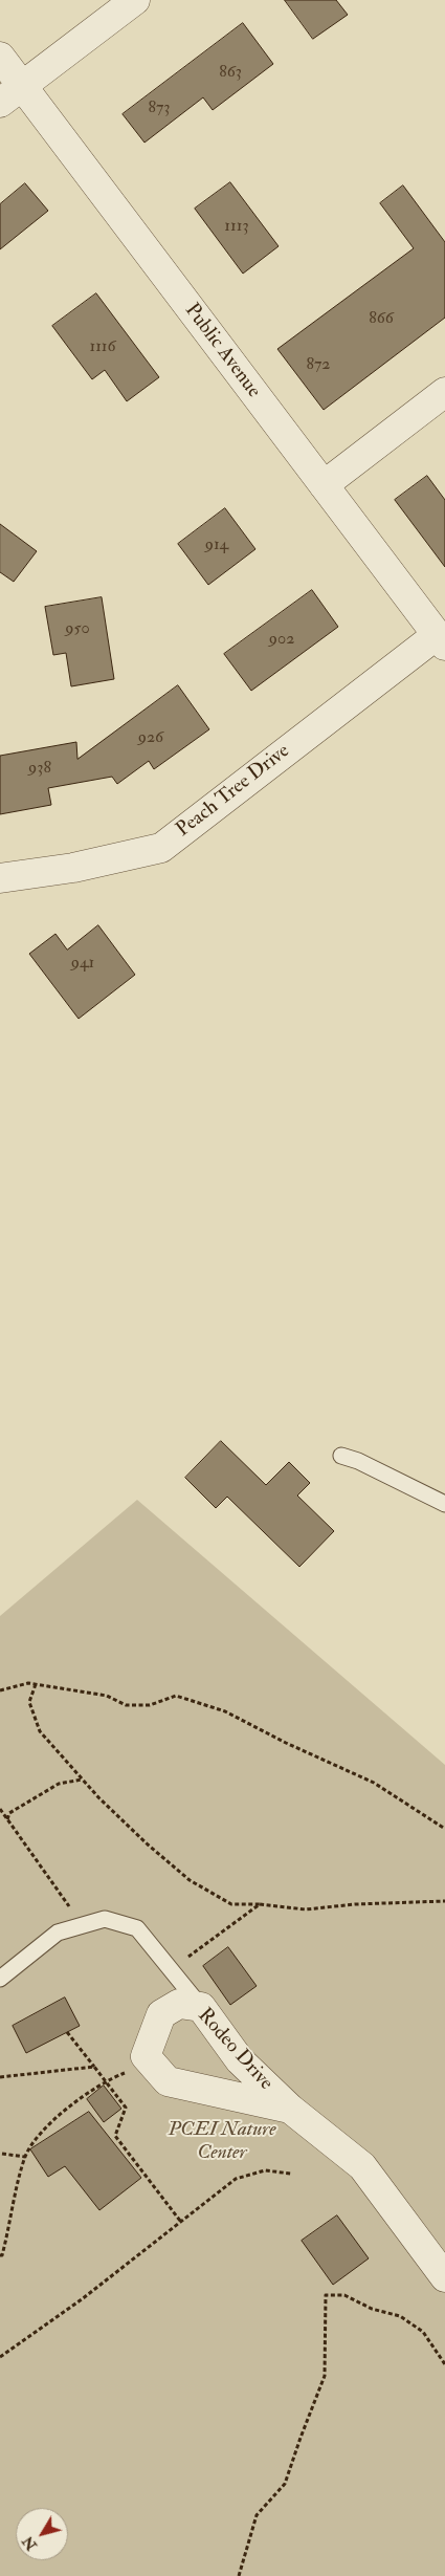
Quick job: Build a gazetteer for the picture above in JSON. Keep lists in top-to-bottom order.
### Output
{
  "streets": {
    "street": ["Public Avenue", "Peach Tree Drive", "Rodeo Drive"]
  },
  "crossings": [
    ["Public Avenue", "Peach Tree Drive"]
  ],
  "parks": ["PCEI Nature Center"],
  "house_numbers": [
    "863",
    "873",
    "1113",
    "866",
    "1116",
    "872",
    "914",
    "950",
    "902",
    "926",
    "938",
    "941"
  ],
  "north": "bottom left"
}
